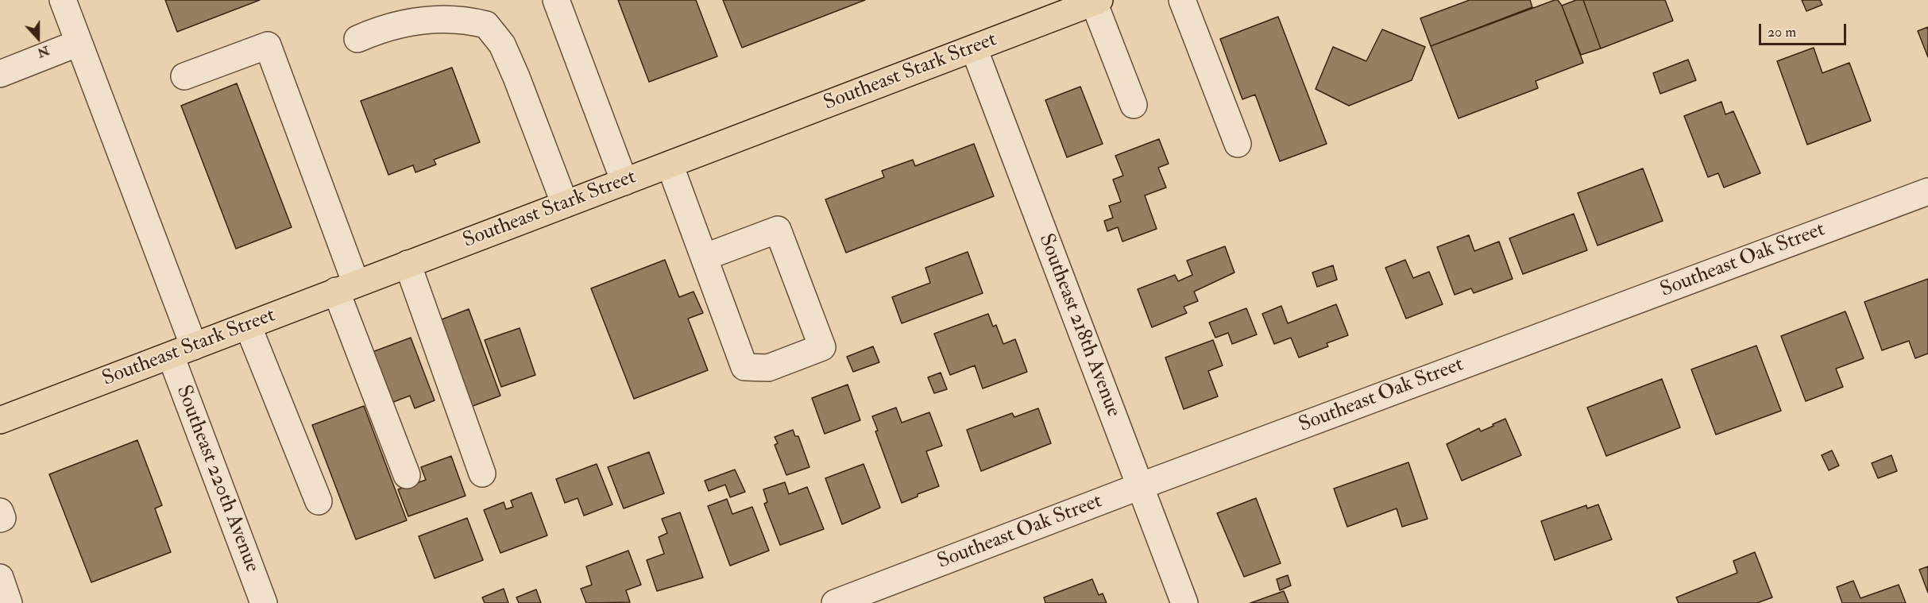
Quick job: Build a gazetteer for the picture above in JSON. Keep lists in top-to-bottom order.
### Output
{
  "streets": {
    "main road": ["Southeast Stark Street"],
    "street": ["Southeast Oak Street", "Southeast 218th Avenue", "Southeast 220th Avenue"]
  },
  "crossings": [
    ["Southeast Stark Street", "Southeast 218th Avenue"],
    ["Southeast Stark Street", "Southeast 220th Avenue"],
    ["Southeast Oak Street", "Southeast 218th Avenue"]
  ],
  "scale_bar": "20 m",
  "north": "bottom"
}
